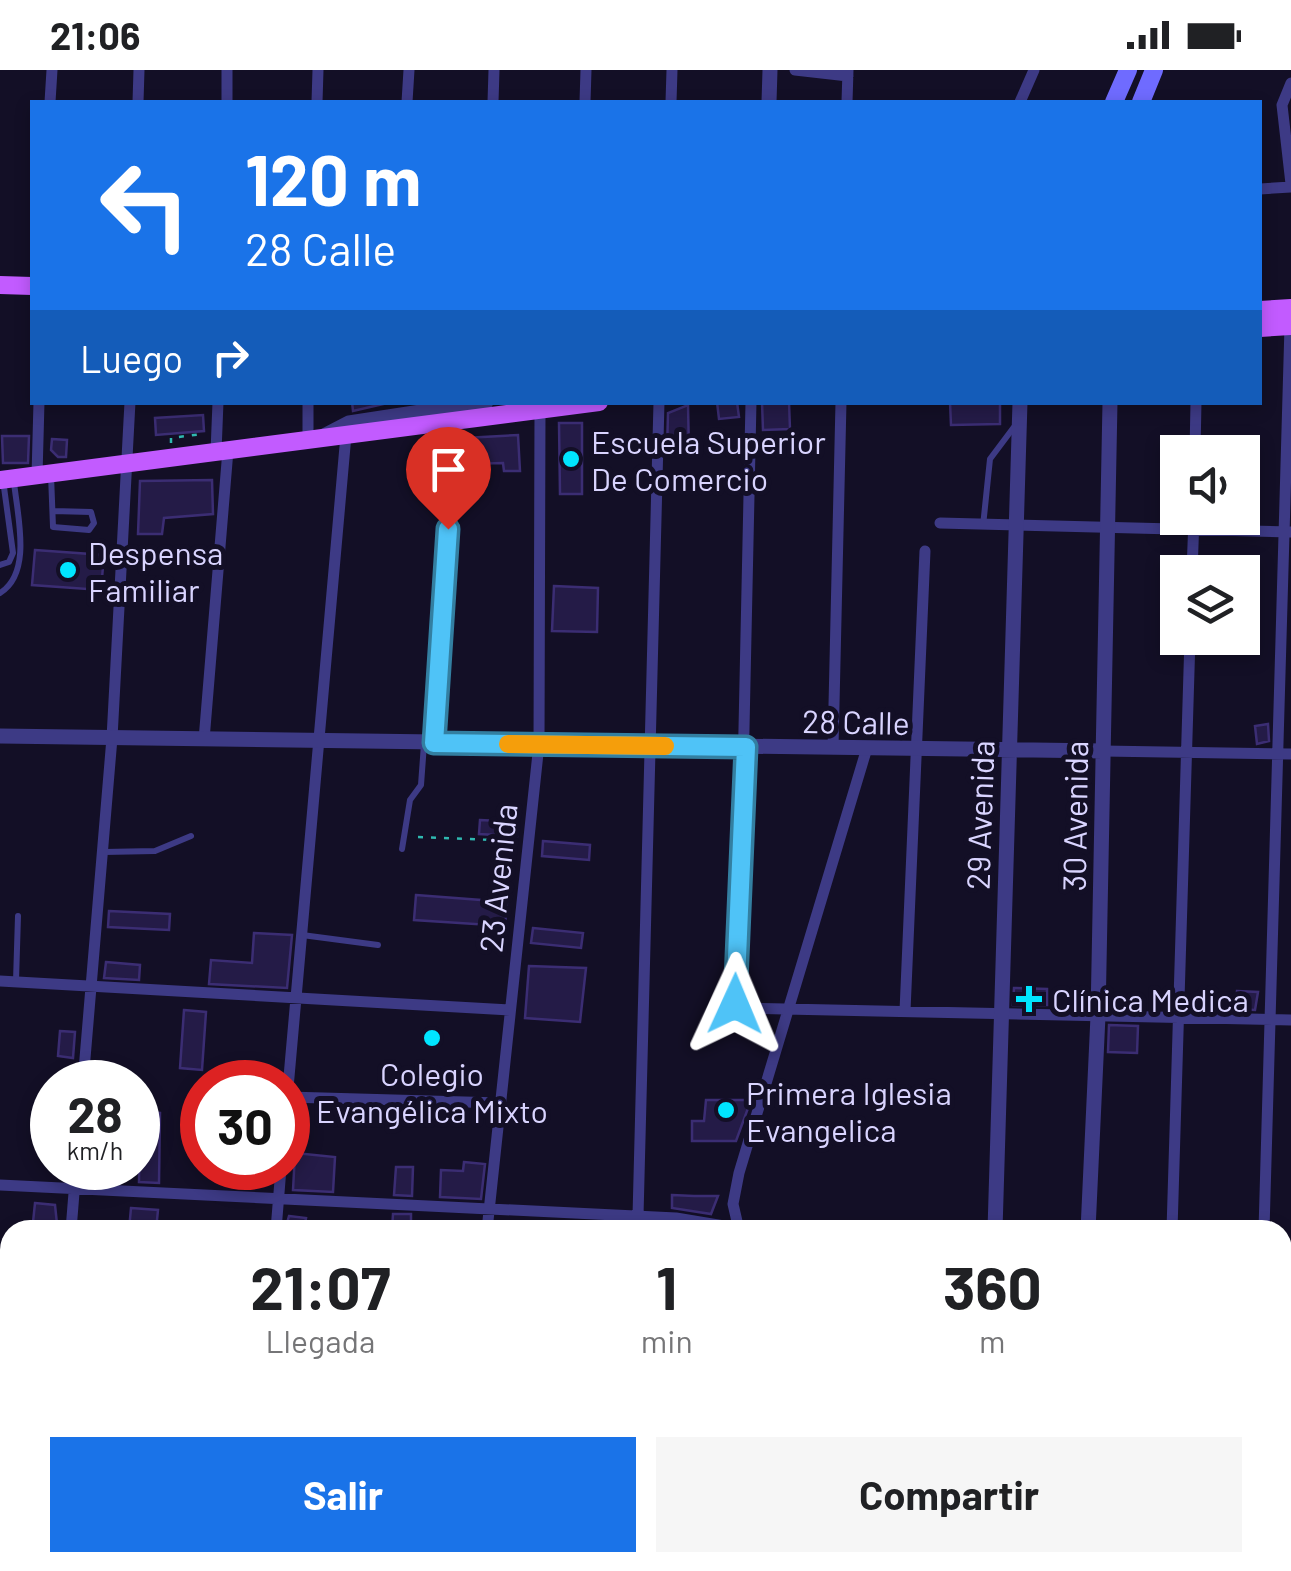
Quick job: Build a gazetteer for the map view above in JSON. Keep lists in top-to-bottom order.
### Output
{
  "streets": {
    "street": [
      "28 Calle",
      "29 Avenida",
      "30 Avenida",
      "23 Avenida"
    ]
  },
  "crossings": [
    ["28 Calle", "29 Avenida"],
    ["28 Calle", "30 Avenida"],
    ["28 Calle", "23 Avenida"]
  ],
  "places": {
    "other": [
      "Escuela Superior De Comercio",
      "Despensa Familiar",
      "Colegio Evangélica Mixto",
      "Primera Iglesia Evangelica"
    ],
    "health": ["Clínica Medica"]
  },
  "page": {
    "status": "21:06",
    "turn": ["120 m", "28 Calle"],
    "then": "Luego",
    "speed": "28 km/h",
    "limit": "30",
    "eta": [
      "21:07",
      "Llegada",
      "1",
      "min",
      "360",
      "m"
    ],
    "buttons": ["Salir", "Compartir"]
  }
}
